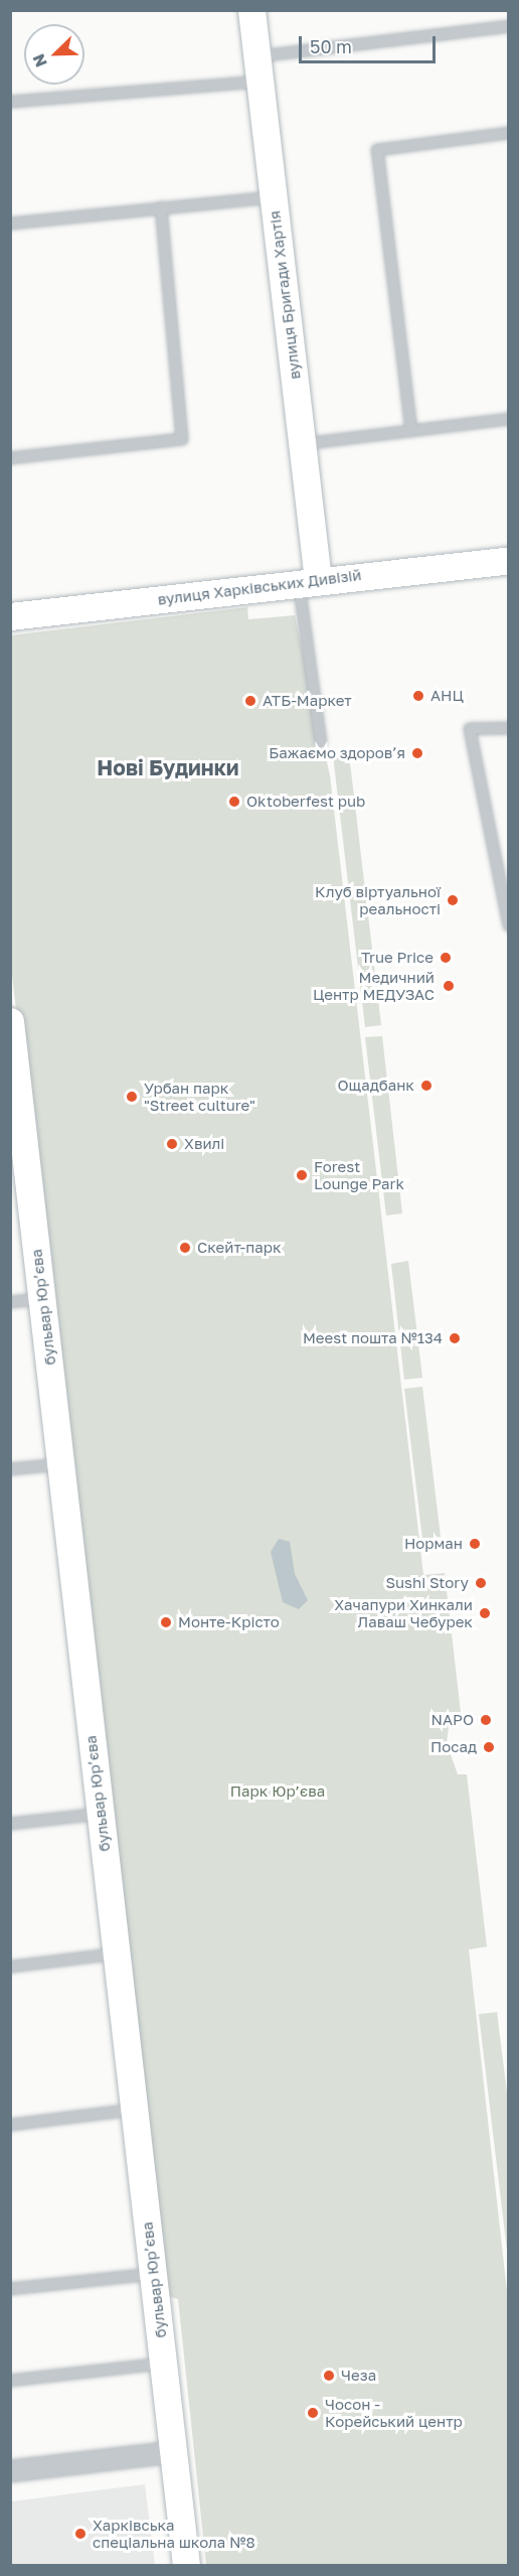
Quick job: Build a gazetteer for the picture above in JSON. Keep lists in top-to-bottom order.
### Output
{
  "streets": {
    "street": ["вулиця Бригади Хартія", "вулиця Харківських Дивізій", "бульвар Юрʼєва"]
  },
  "crossings": [
    ["вулиця Бригади Хартія", "вулиця Харківських Дивізій"]
  ],
  "districts": ["Нові Будинки"],
  "parks": ["Парк Юр’єва"],
  "places": [
    "АНЦ",
    "АТБ-Маркет",
    "Бажаємо здоровʼя",
    "Oktoberfest pub",
    "Клуб віртуальної реальності",
    "True Price",
    "Медичний Центр МЕДУЗАС",
    "Ощадбанк",
    "Урбан парк \"Street culture\"",
    "Хвилі",
    "Forest Lounge Park",
    "Скейт-парк",
    "Meest пошта №134",
    "Норман",
    "Sushi Story",
    "Хачапури Хинкали Лаваш Чебурек",
    "Монте-Крісто",
    "NAPO",
    "Посад",
    "Чеза",
    "Чосон - Корейський центр",
    "Харківська спеціальна школа №8"
  ],
  "scale_bar": "50 m",
  "north": "bottom left"
}
